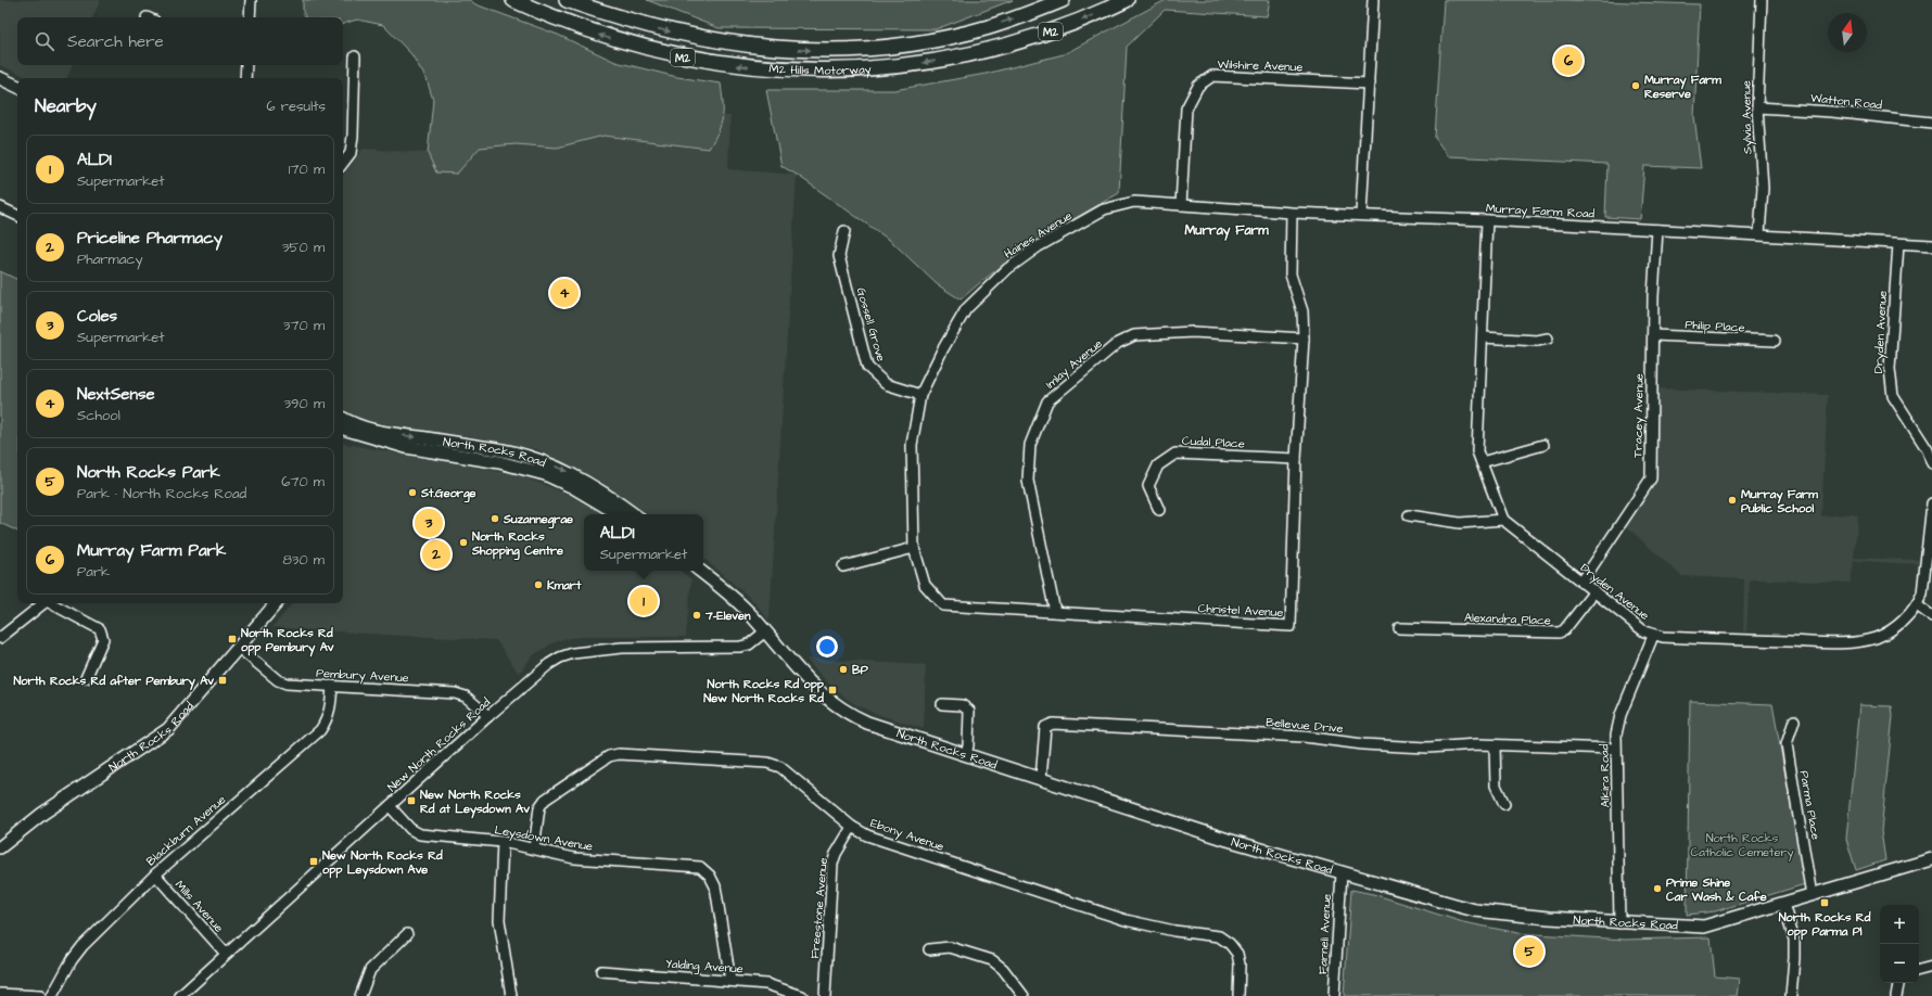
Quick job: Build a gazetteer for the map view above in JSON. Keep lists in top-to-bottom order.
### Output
{
  "streets": {
    "highway": ["M2", "M2 Hills Motorway"],
    "main road": ["North Rocks Road"],
    "street": [
      "Wilshire Avenue",
      "Watton Road",
      "Sylvia Avenue",
      "Murray Farm Road",
      "Haines Avenue",
      "Gossell Grove",
      "Philip Place",
      "Dryden Avenue",
      "Imlay Avenue",
      "Tracey Avenue",
      "Cudal Place",
      "Christel Avenue",
      "Alexandra Place",
      "Pembury Avenue",
      "Bellevue Drive",
      "New North Rocks Road",
      "Alkira Road",
      "Parma Place",
      "Blackburn Avenue",
      "Ebony Avenue",
      "Leysdown Avenue",
      "Mills Avenue",
      "Freestone Avenue",
      "Farnell Avenue",
      "Yalding Avenue"
    ]
  },
  "crossings": [
    ["Wilshire Avenue", "Haines Avenue"],
    ["Watton Road", "Sylvia Avenue"],
    ["Sylvia Avenue", "Murray Farm Road"],
    ["Murray Farm Road", "Haines Avenue"],
    ["Murray Farm Road", "Dryden Avenue"],
    ["Murray Farm Road", "Tracey Avenue"],
    ["Haines Avenue", "Gossell Grove"],
    ["Haines Avenue", "Christel Avenue"],
    ["Philip Place", "Tracey Avenue"],
    ["Dryden Avenue", "Tracey Avenue"],
    ["Dryden Avenue", "Alexandra Place"],
    ["Dryden Avenue", "Alkira Road"],
    ["Imlay Avenue", "Christel Avenue"],
    ["Cudal Place", "Christel Avenue"],
    ["North Rocks Road", "Pembury Avenue"],
    ["North Rocks Road", "Bellevue Drive"],
    ["North Rocks Road", "New North Rocks Road"],
    ["North Rocks Road", "Alkira Road"],
    ["North Rocks Road", "Parma Place"],
    ["North Rocks Road", "Farnell Avenue"],
    ["Pembury Avenue", "New North Rocks Road"],
    ["Pembury Avenue", "Blackburn Avenue"],
    ["Bellevue Drive", "Alkira Road"],
    ["New North Rocks Road", "Leysdown Avenue"],
    ["New North Rocks Road", "Mills Avenue"],
    ["Blackburn Avenue", "Mills Avenue"],
    ["Ebony Avenue", "Leysdown Avenue"],
    ["Ebony Avenue", "Freestone Avenue"],
    ["Leysdown Avenue", "Yalding Avenue"]
  ],
  "districts": ["Murray Farm"],
  "parks": ["North Rocks Catholic Cemetery"],
  "places": {
    "other": [
      "Murray Farm Reserve",
      "St.George",
      "Murray Farm Public School",
      "Suzannegrae",
      "North Rocks Shopping Centre",
      "Kmart",
      "7-Eleven",
      "BP",
      "Prime Shine Car Wash & Cafe"
    ],
    "transit": [
      "North Rocks Rd opp Pembury Av",
      "North Rocks Rd after Pembury Av",
      "North Rocks Rd opp New North Rocks Rd",
      "New North Rocks Rd at Leysdown Av",
      "New North Rocks Rd opp Leysdown Ave",
      "North Rocks Rd opp Parma Pl"
    ]
  },
  "north": "top",
  "page": {
    "search": "Search here",
    "pins": [
      "6",
      "4",
      "3",
      "2",
      "1",
      "5"
    ],
    "heading": ["Nearby", "6 results"],
    "list": [
      {
        "mark": "1",
        "name": "ALDI",
        "note": "Supermarket",
        "value": "170 m"
      },
      {
        "mark": "2",
        "name": "Priceline Pharmacy",
        "note": "Pharmacy",
        "value": "350 m"
      },
      {
        "mark": "3",
        "name": "Coles",
        "note": "Supermarket",
        "value": "370 m"
      },
      {
        "mark": "4",
        "name": "NextSense",
        "note": "School",
        "value": "390 m"
      },
      {
        "mark": "5",
        "name": "North Rocks Park",
        "note": "Park · North Rocks Road",
        "value": "670 m"
      },
      {
        "mark": "6",
        "name": "Murray Farm Park",
        "note": "Park",
        "value": "830 m"
      }
    ],
    "popup": ["ALDI", "Supermarket"],
    "map_buttons": ["+", "−"]
  }
}
